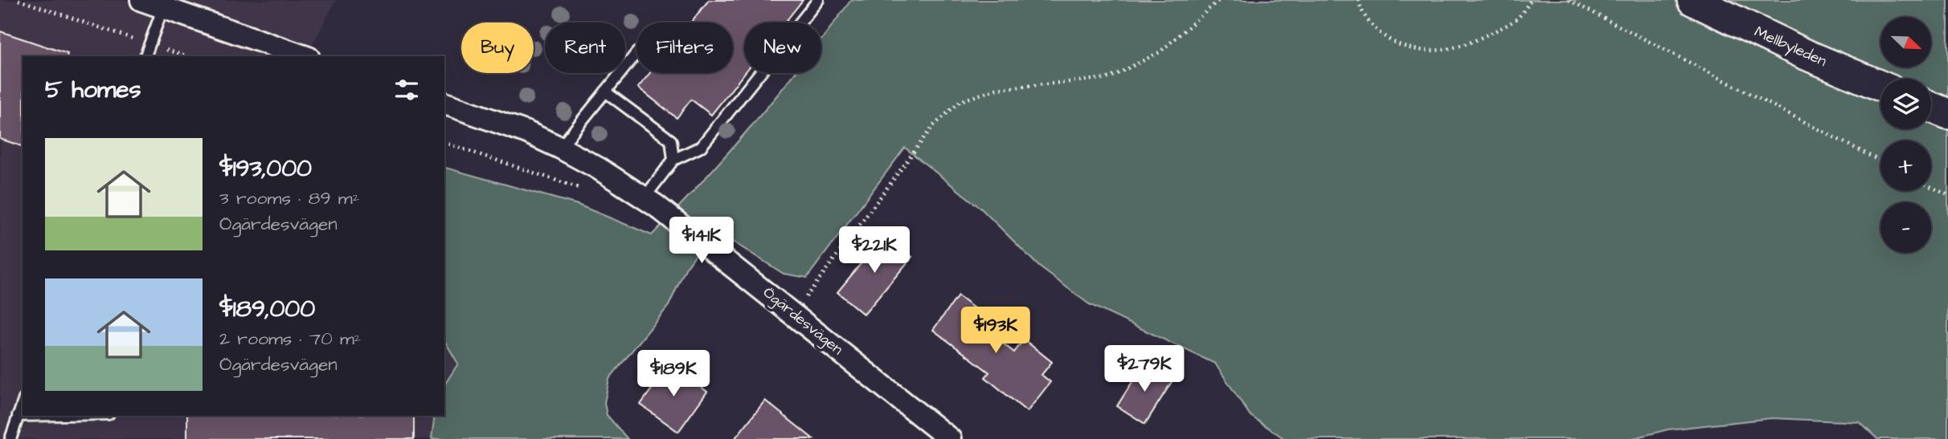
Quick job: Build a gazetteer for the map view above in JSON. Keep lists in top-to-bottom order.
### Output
{
  "streets": {
    "main road": ["Mellbyleden"],
    "street": ["Ögärdesvägen"]
  },
  "north": "bottom right",
  "page": {
    "map_buttons": ["+", "−"],
    "chip": [
      "Buy",
      "Rent",
      "Filters",
      "New"
    ],
    "heading": "5 homes",
    "list": [
      {
        "name": "$193,000",
        "note": "3 rooms · 89 m² · Ögärdesvägen"
      },
      {
        "name": "$189,000",
        "note": "2 rooms · 70 m² · Ögärdesvägen"
      }
    ],
    "price": [
      "$141K",
      "$221K",
      "$193K",
      "$279K",
      "$189K"
    ]
  }
}
